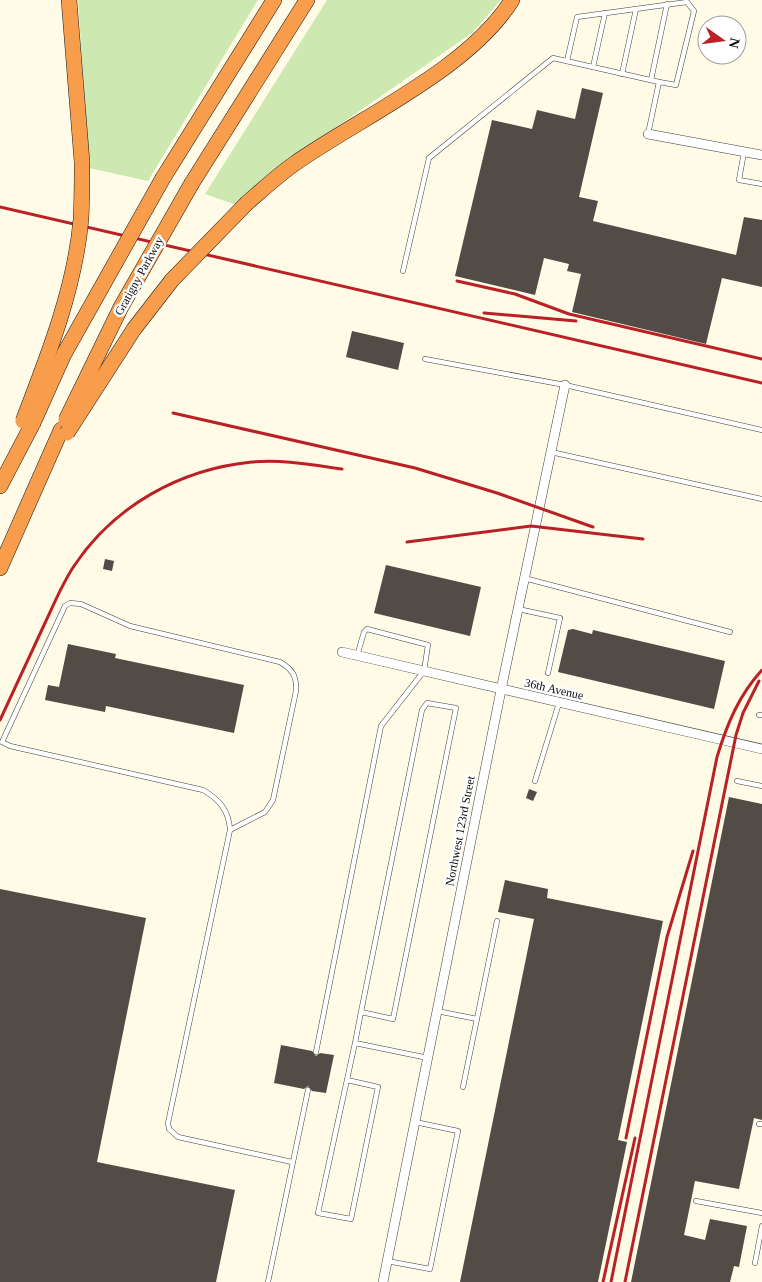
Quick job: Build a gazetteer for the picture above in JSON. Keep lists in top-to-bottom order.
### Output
{
  "streets": {
    "highway": ["Gratigny Parkway"],
    "street": ["36th Avenue", "Northwest 123rd Street"]
  },
  "crossings": [
    ["36th Avenue", "Northwest 123rd Street"]
  ],
  "north": "right"
}
